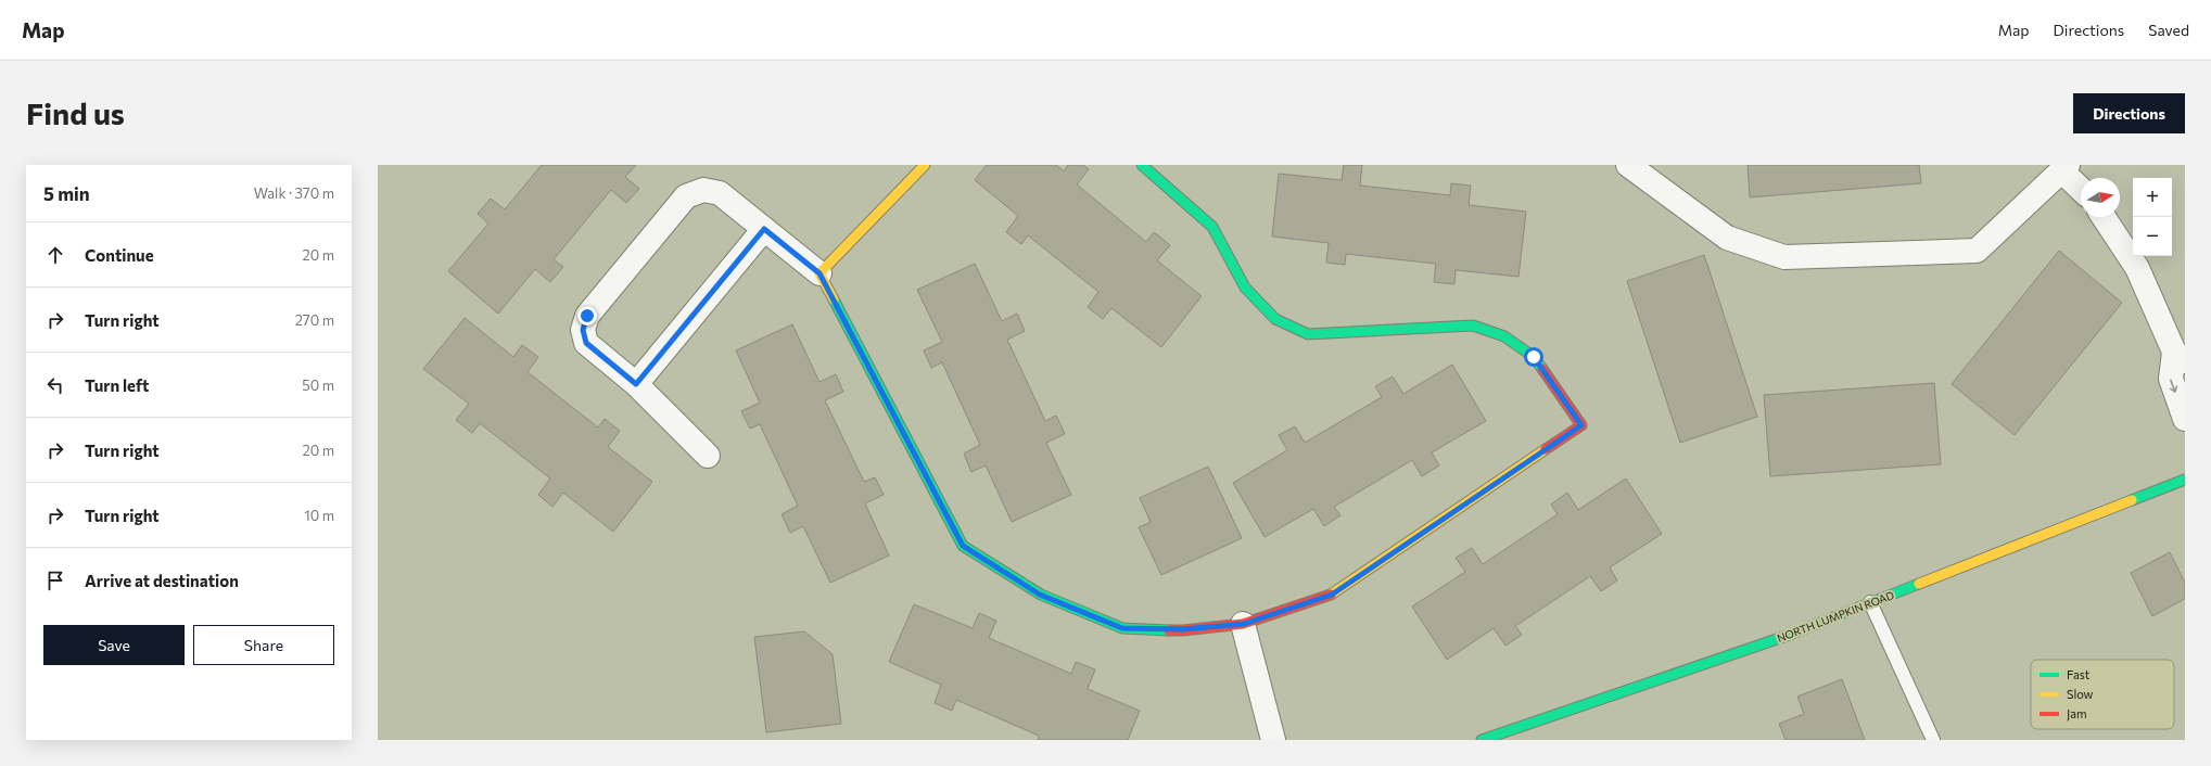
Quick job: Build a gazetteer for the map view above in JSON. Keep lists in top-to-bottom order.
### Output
{
  "streets": {
    "street": ["NORTH LUMPKIN ROAD"]
  },
  "legend": ["Fast", "Slow", "Jam"],
  "north": "right",
  "page": {
    "header": "Map",
    "nav": ["Map", "Directions", "Saved"],
    "buttons": [
      "Directions",
      ["Save", "Share"]
    ],
    "title": "Find us",
    "heading": ["5 min", "Walk · 370 m"],
    "map_buttons": ["+", "−"],
    "list": [
      ["Continue", "20 m"],
      ["Turn right", "270 m"],
      ["Turn left", "50 m"],
      ["Turn right", "20 m"],
      ["Turn right", "10 m"],
      "Arrive at destination"
    ]
  }
}
